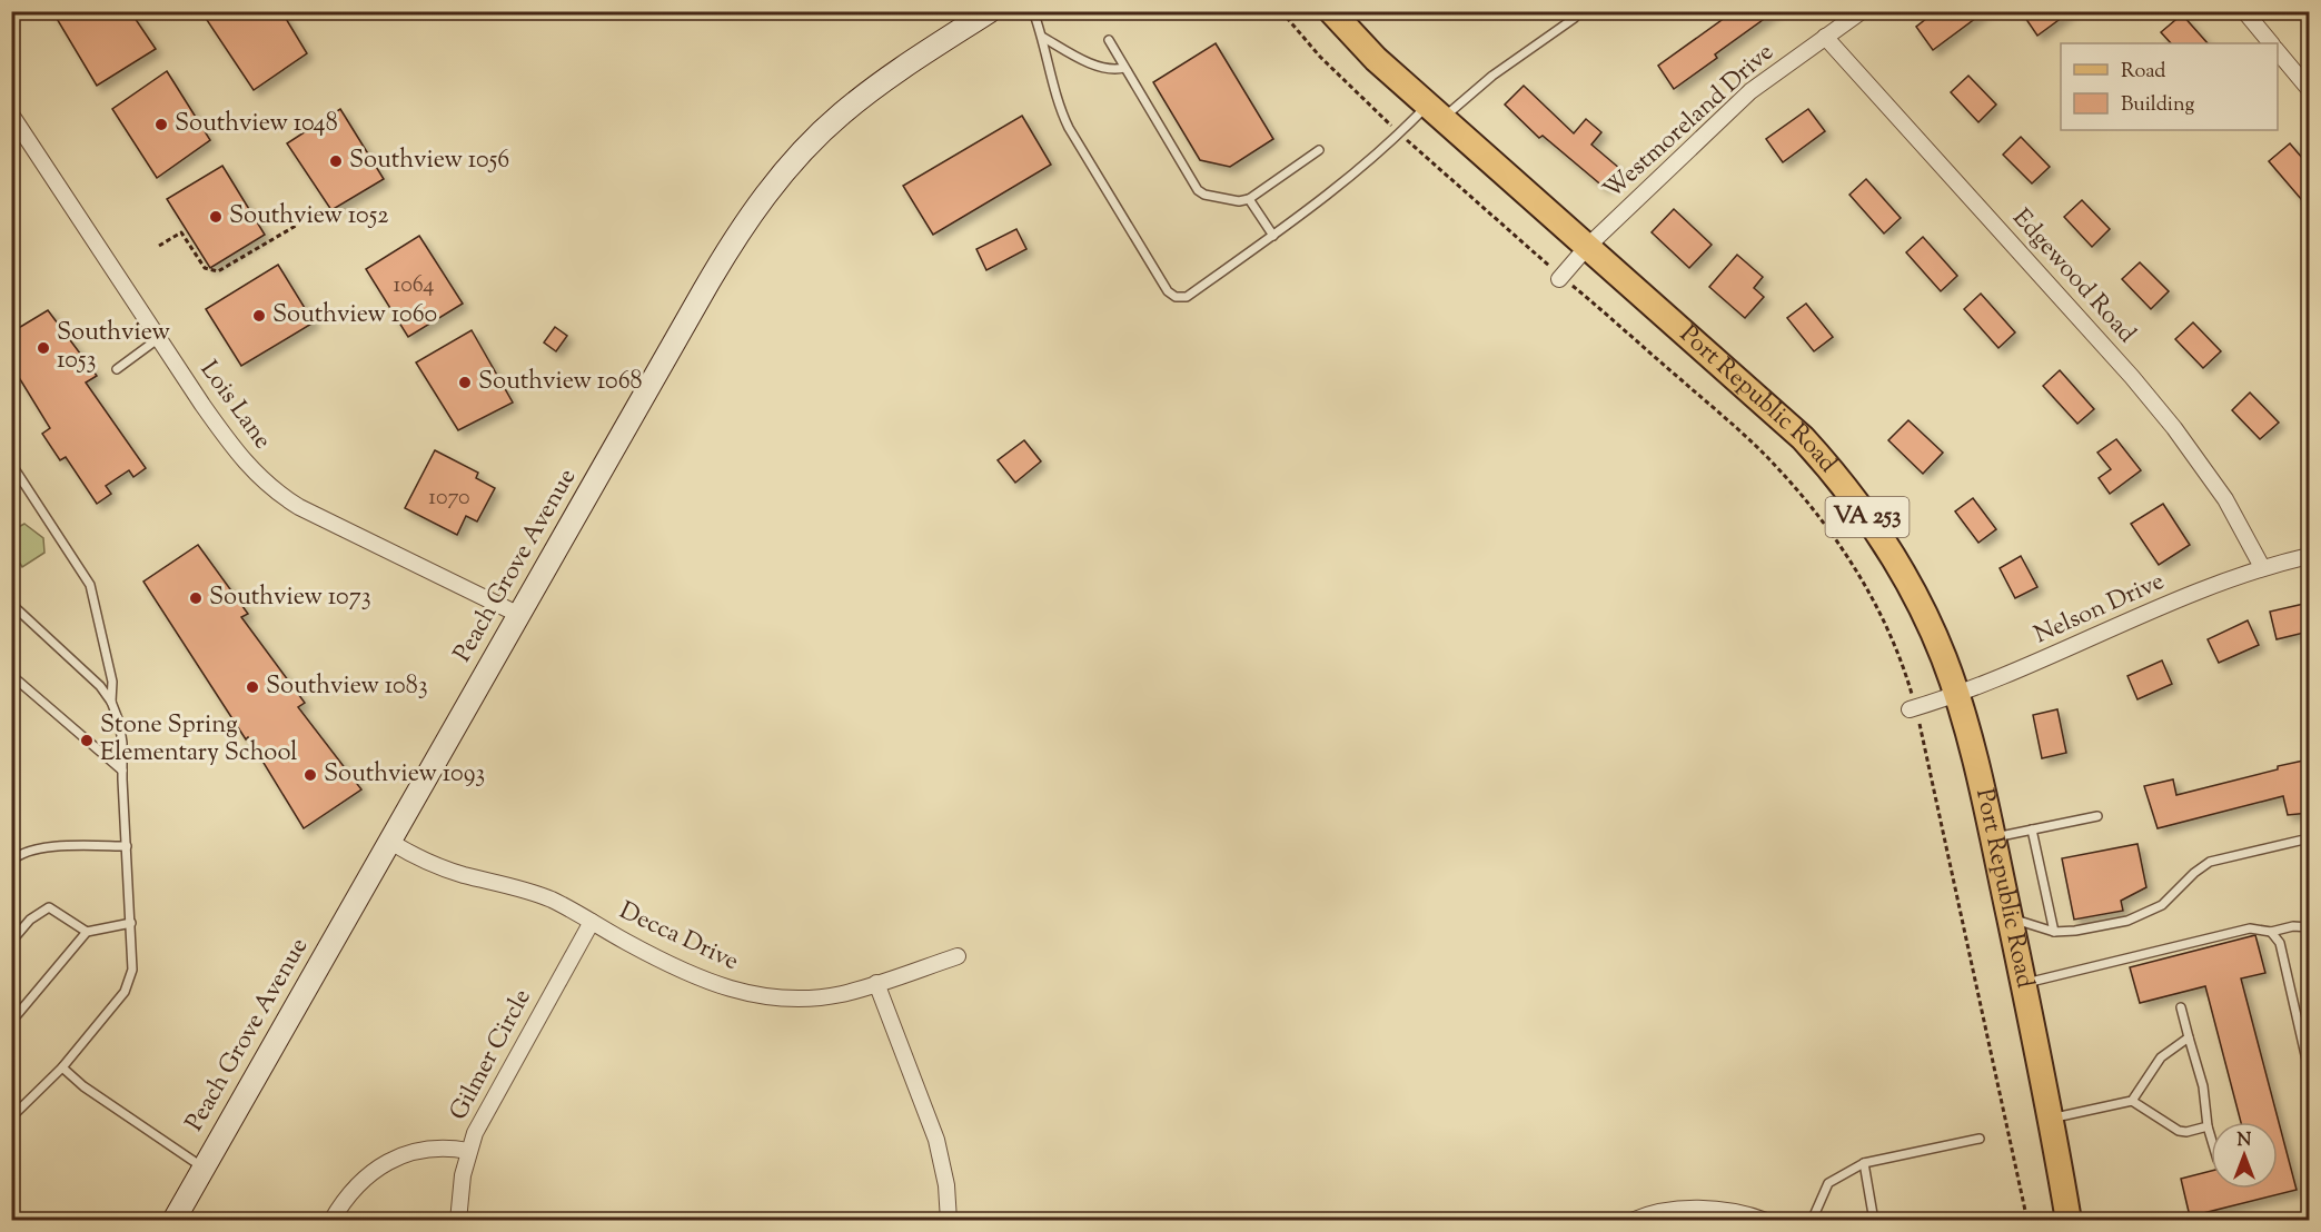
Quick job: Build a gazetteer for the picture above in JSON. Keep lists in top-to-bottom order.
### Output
{
  "streets": {
    "main road": ["Port Republic Road", "VA 253", "Peach Grove Avenue"],
    "street": [
      "Westmoreland Drive",
      "Edgewood Road",
      "Lois Lane",
      "Nelson Drive",
      "Decca Drive",
      "Gilmer Circle"
    ]
  },
  "crossings": [
    ["Westmoreland Drive", "Edgewood Road"],
    ["Westmoreland Drive", "Port Republic Road"],
    ["Edgewood Road", "Nelson Drive"],
    ["Port Republic Road", "Nelson Drive"],
    ["Lois Lane", "Peach Grove Avenue"],
    ["Peach Grove Avenue", "Decca Drive"],
    ["Decca Drive", "Gilmer Circle"]
  ],
  "places": [
    "Southview 1048",
    "Southview 1056",
    "Southview 1052",
    "Southview 1060",
    "Southview 1053",
    "Southview 1068",
    "Southview 1073",
    "Southview 1083",
    "Stone Spring Elementary School",
    "Southview 1093"
  ],
  "house_numbers": ["1064", "1070"],
  "legend": ["Road", "Building"],
  "north": "top"
}
